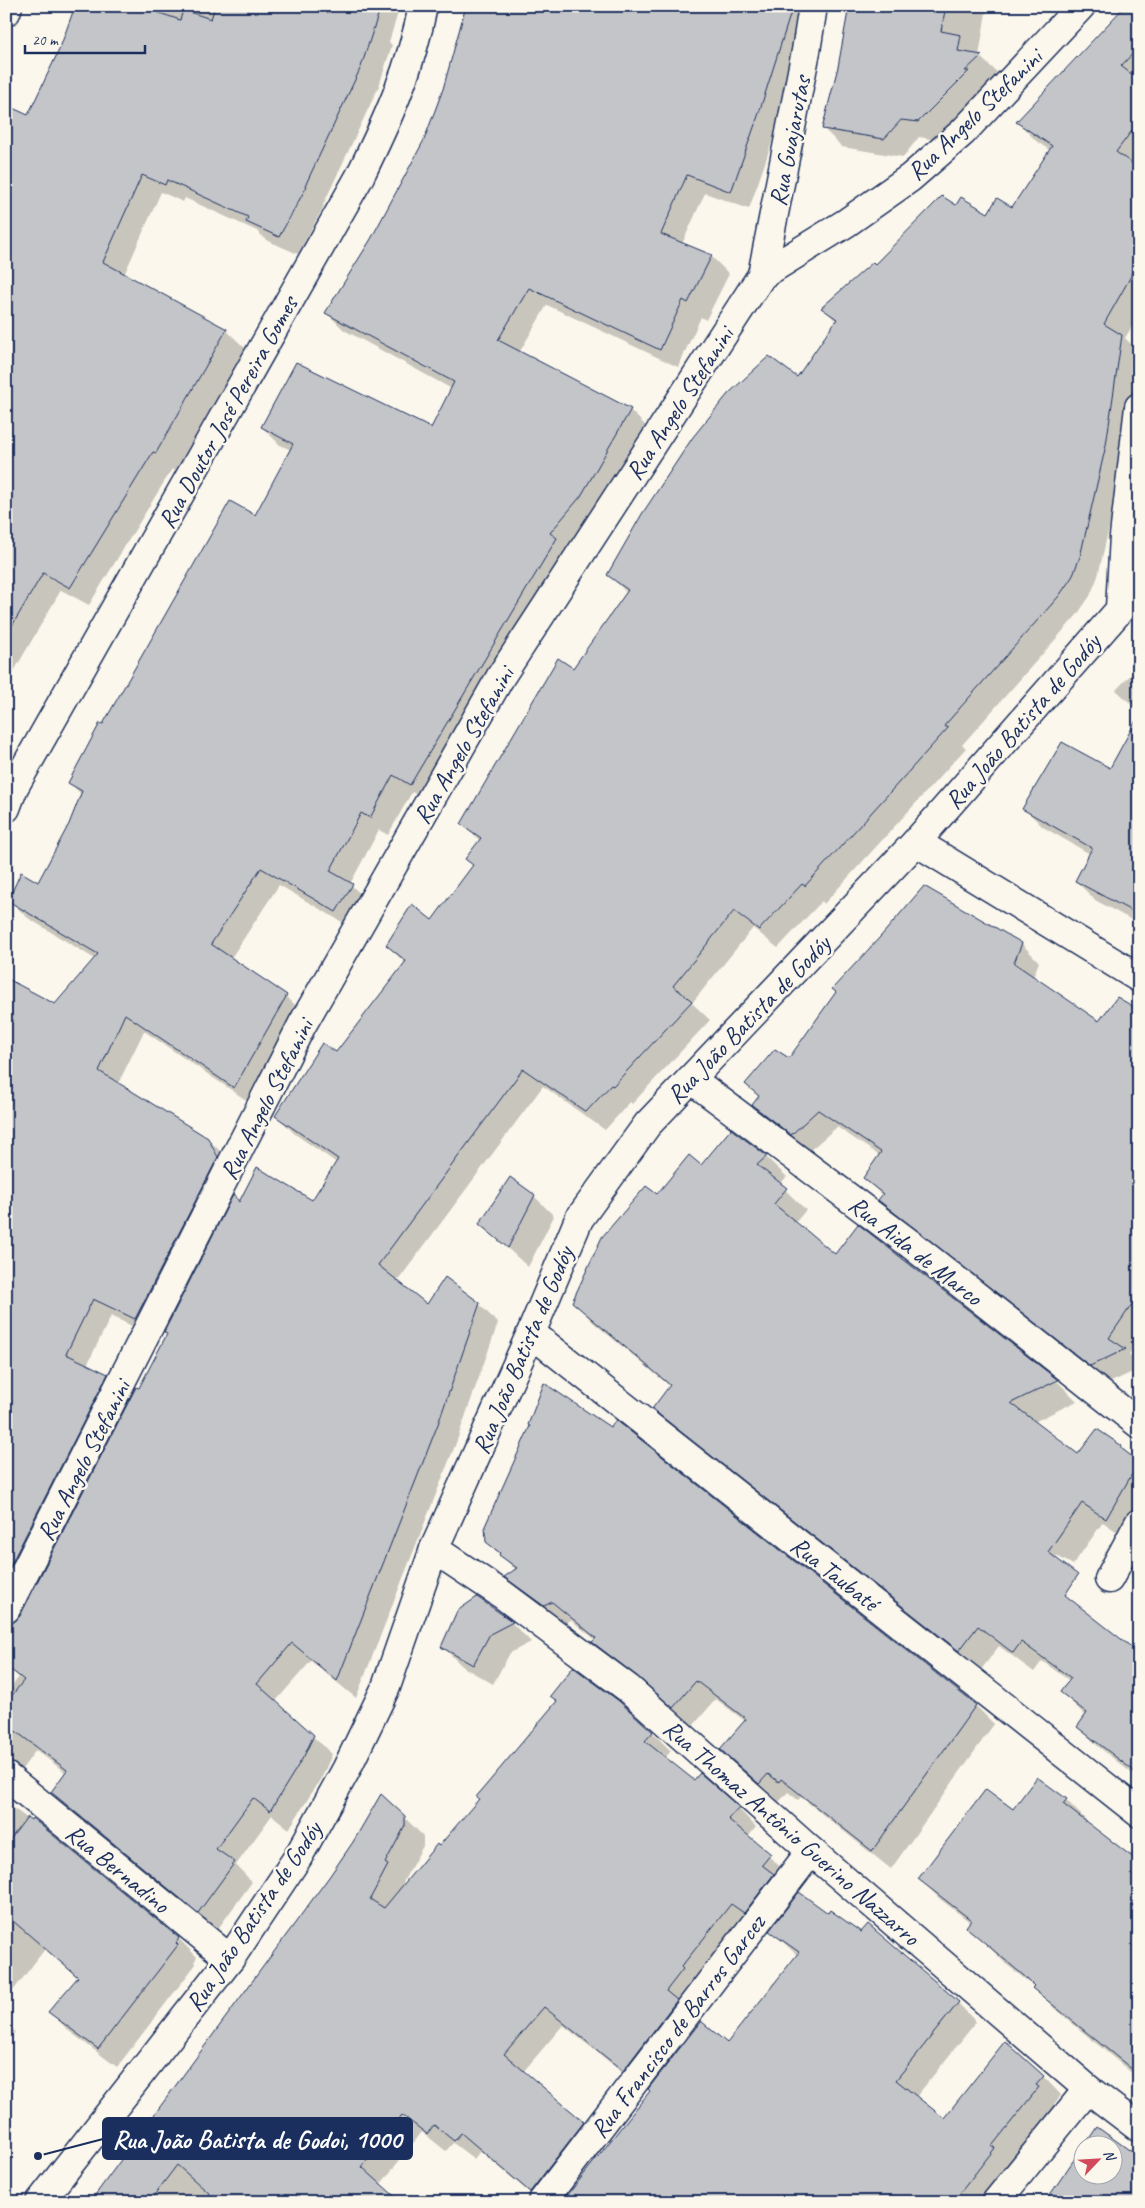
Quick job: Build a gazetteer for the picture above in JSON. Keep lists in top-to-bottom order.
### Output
{
  "streets": {
    "street": [
      "Rua Angelo Stefanini",
      "Rua Guajarutas",
      "Rua Doutor José Pereira Gomes",
      "Rua João Batista de Godóy",
      "Rua Aida de Marco",
      "Rua Taubaté",
      "Rua Thomaz Antônio Guerino Nazzarro",
      "Rua Bernadino",
      "Rua Francisco de Barros Garcez"
    ]
  },
  "crossings": [
    ["Rua Angelo Stefanini", "Rua Guajarutas"],
    ["Rua João Batista de Godóy", "Rua Aida de Marco"],
    ["Rua João Batista de Godóy", "Rua Taubaté"],
    ["Rua João Batista de Godóy", "Rua Thomaz Antônio Guerino Nazzarro"],
    ["Rua João Batista de Godóy", "Rua Bernadino"],
    ["Rua Thomaz Antônio Guerino Nazzarro", "Rua Francisco de Barros Garcez"]
  ],
  "places": ["Rua João Batista de Godoi, 1000"],
  "scale_bar": "20 m",
  "north": "top right"
}
